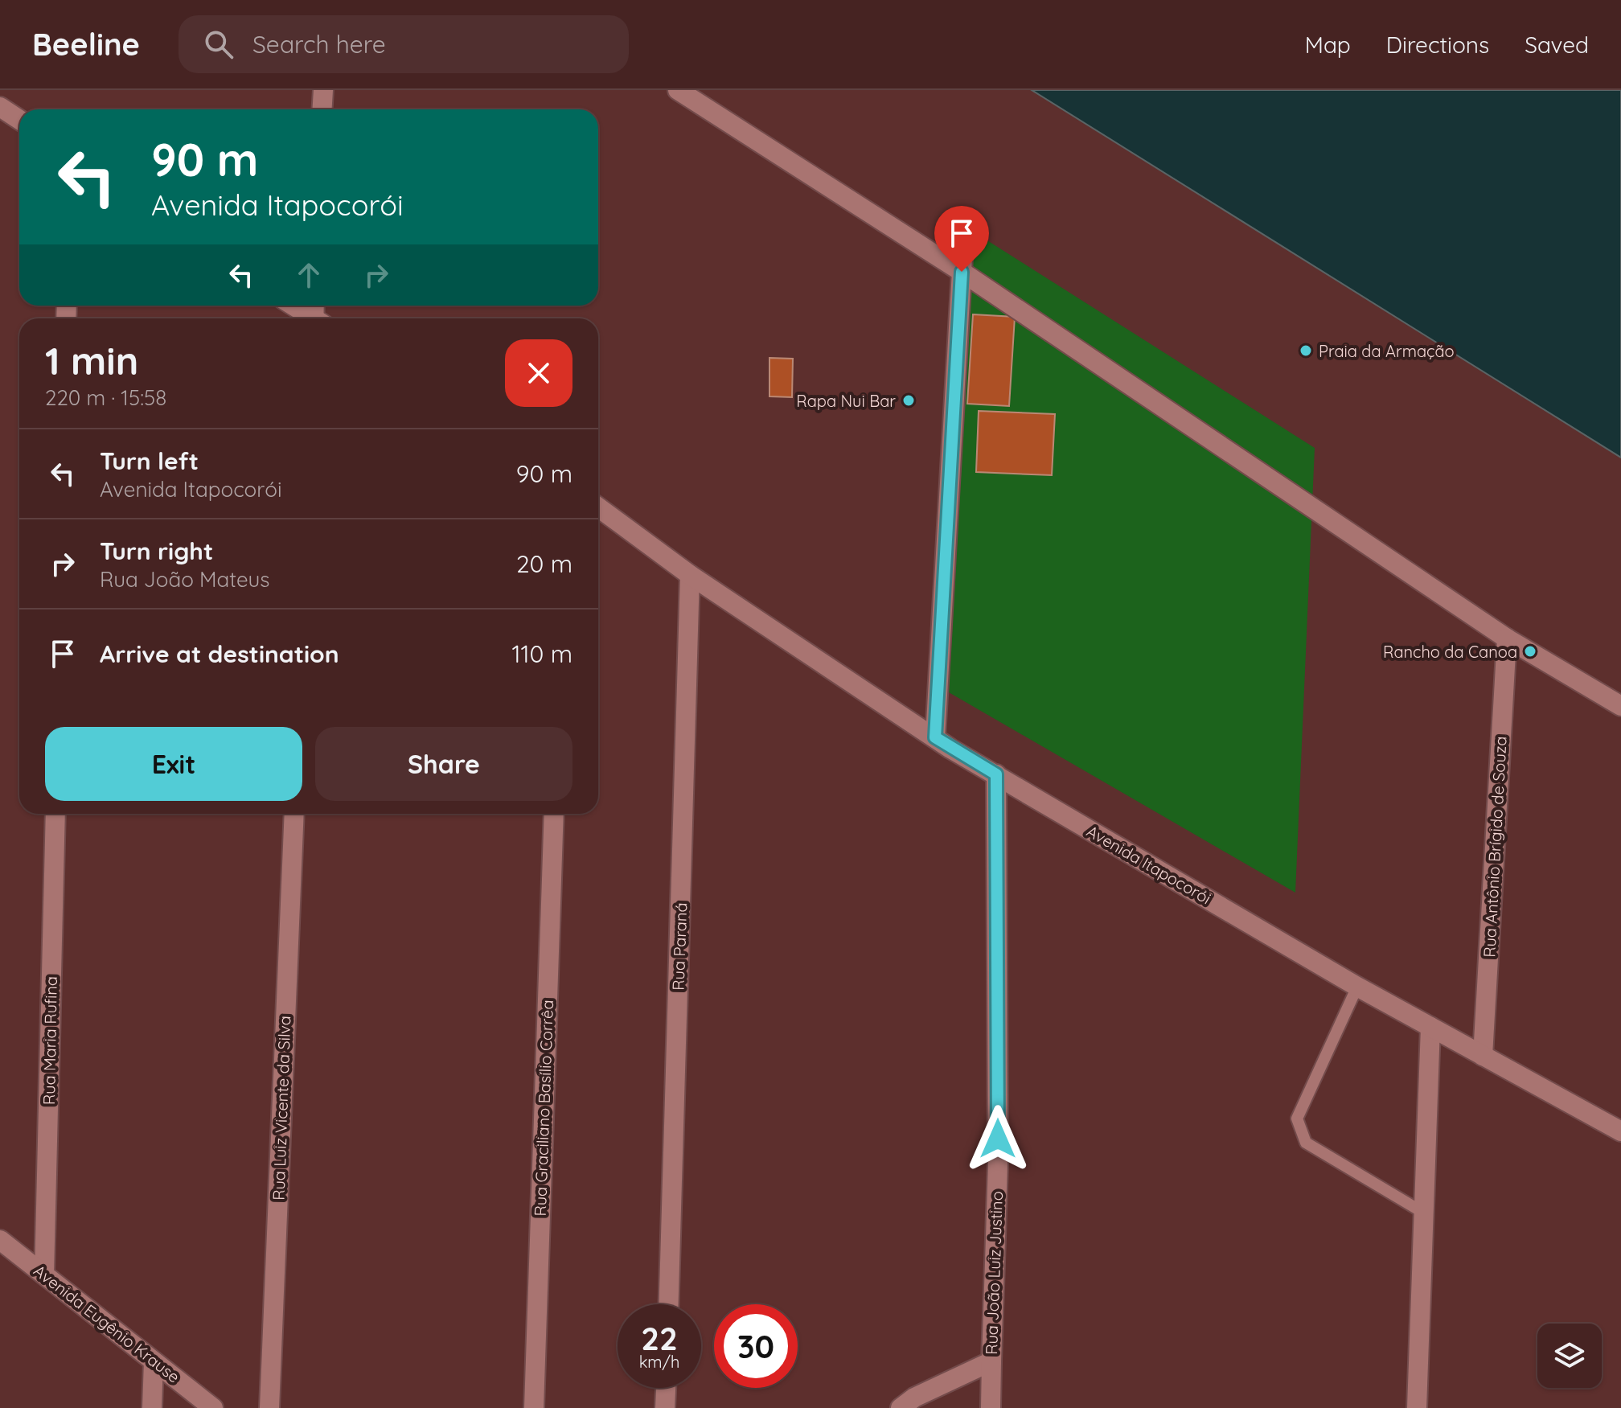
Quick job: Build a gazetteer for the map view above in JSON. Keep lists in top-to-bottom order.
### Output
{
  "streets": {
    "street": [
      "Rua Antônio Brígido de Souza",
      "Avenida Itapocorói",
      "Rua Paraná",
      "Rua Maria Rufina",
      "Rua Luiz Vicente da Silva",
      "Rua Graciliano Basílio Corrêa",
      "Rua João Luiz Justino",
      "Avenida Eugênio Krause"
    ]
  },
  "crossings": [
    ["Rua Antônio Brígido de Souza", "Avenida Itapocorói"],
    ["Avenida Itapocorói", "Rua Paraná"],
    ["Avenida Itapocorói", "Rua João Luiz Justino"],
    ["Rua Maria Rufina", "Avenida Eugênio Krause"]
  ],
  "places": ["Praia da Armação", "Rapa Nui Bar", "Rancho da Canoa"],
  "page": {
    "header": "Beeline",
    "search": "Search here",
    "nav": ["Map", "Directions", "Saved"],
    "turn": ["90 m", "Avenida Itapocorói"],
    "heading": ["1 min", "220 m · 15:58"],
    "list": [
      {
        "name": "Turn left",
        "note": "Avenida Itapocorói",
        "value": "90 m"
      },
      {
        "name": "Turn right",
        "note": "Rua João Mateus",
        "value": "20 m"
      },
      {
        "name": "Arrive at destination",
        "value": "110 m"
      }
    ],
    "buttons": ["Exit", "Share"],
    "speed": "22 km/h",
    "limit": "30"
  }
}
